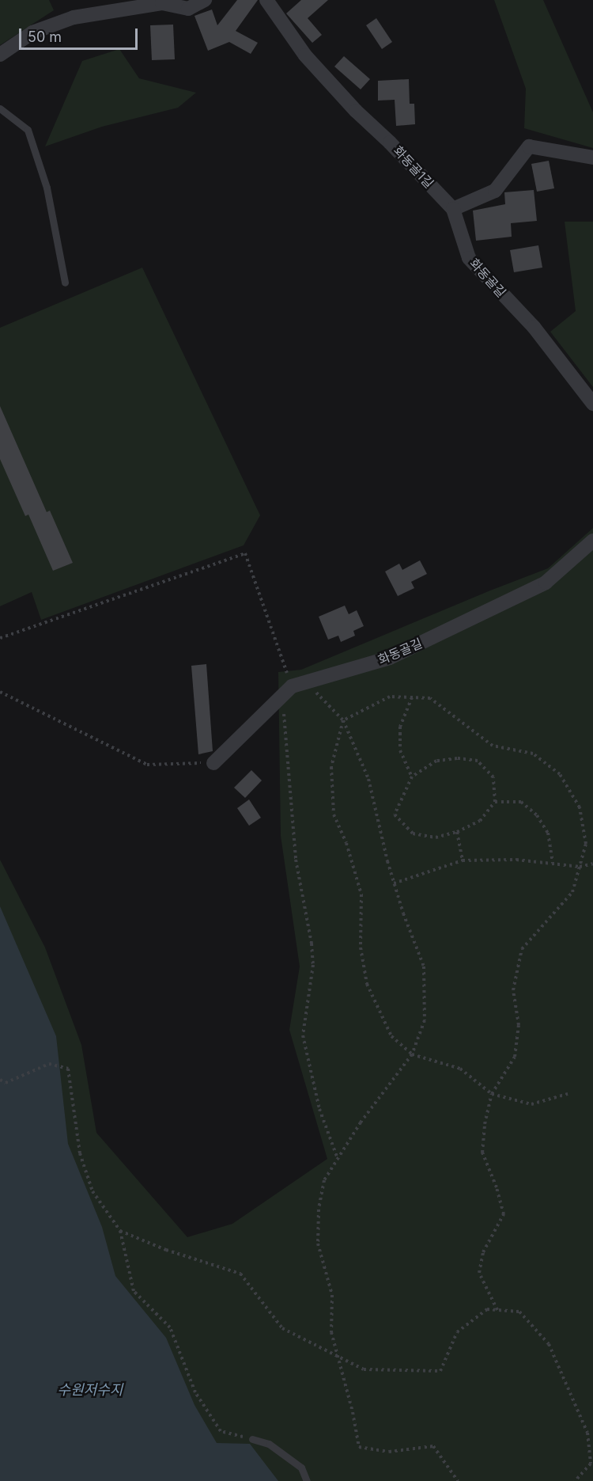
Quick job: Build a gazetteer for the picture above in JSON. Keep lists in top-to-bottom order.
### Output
{
  "streets": {
    "street": ["화동골1길", "화동골길"]
  },
  "crossings": [
    ["화동골1길", "화동골길"]
  ],
  "water": ["수원저수지"],
  "scale_bar": "50 m"
}
